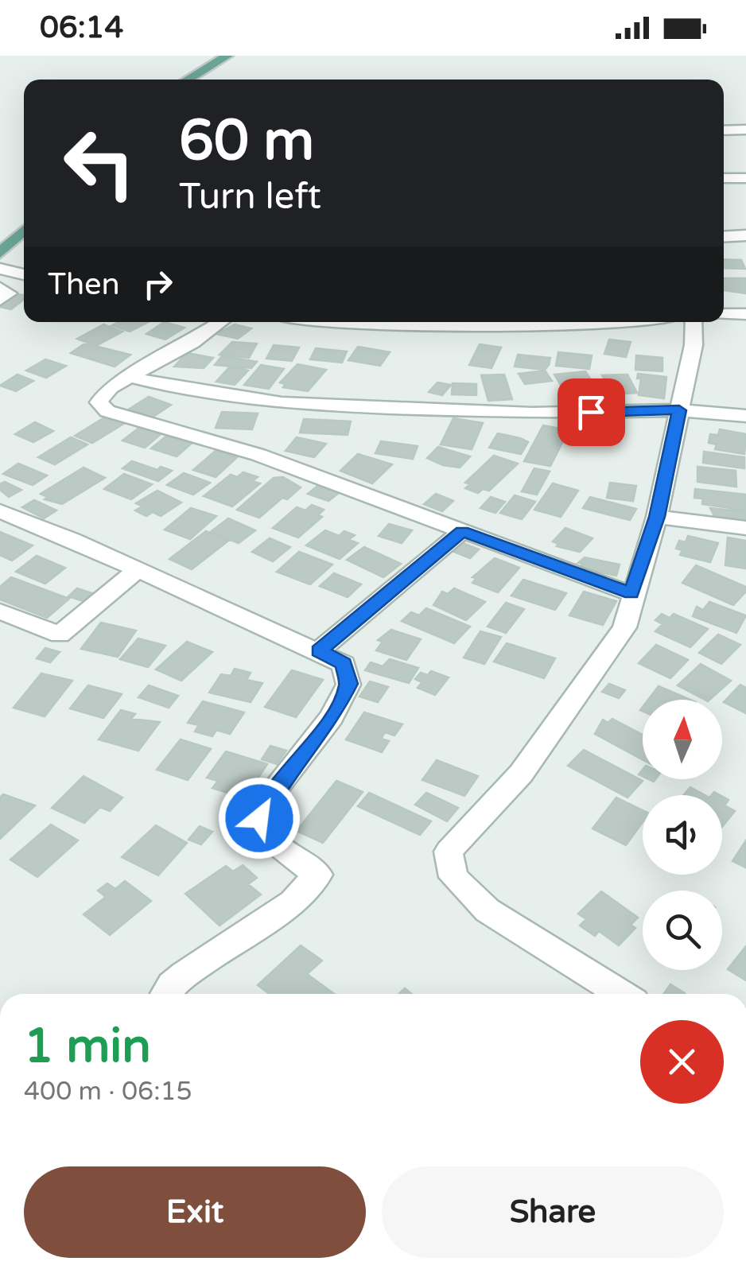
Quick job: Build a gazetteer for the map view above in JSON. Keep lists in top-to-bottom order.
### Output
{
  "north": "top",
  "page": {
    "status": "06:14",
    "turn": ["60 m", "Turn left"],
    "then": "Then",
    "heading": ["1 min", "400 m · 06:15"],
    "buttons": ["Exit", "Share"]
  }
}
